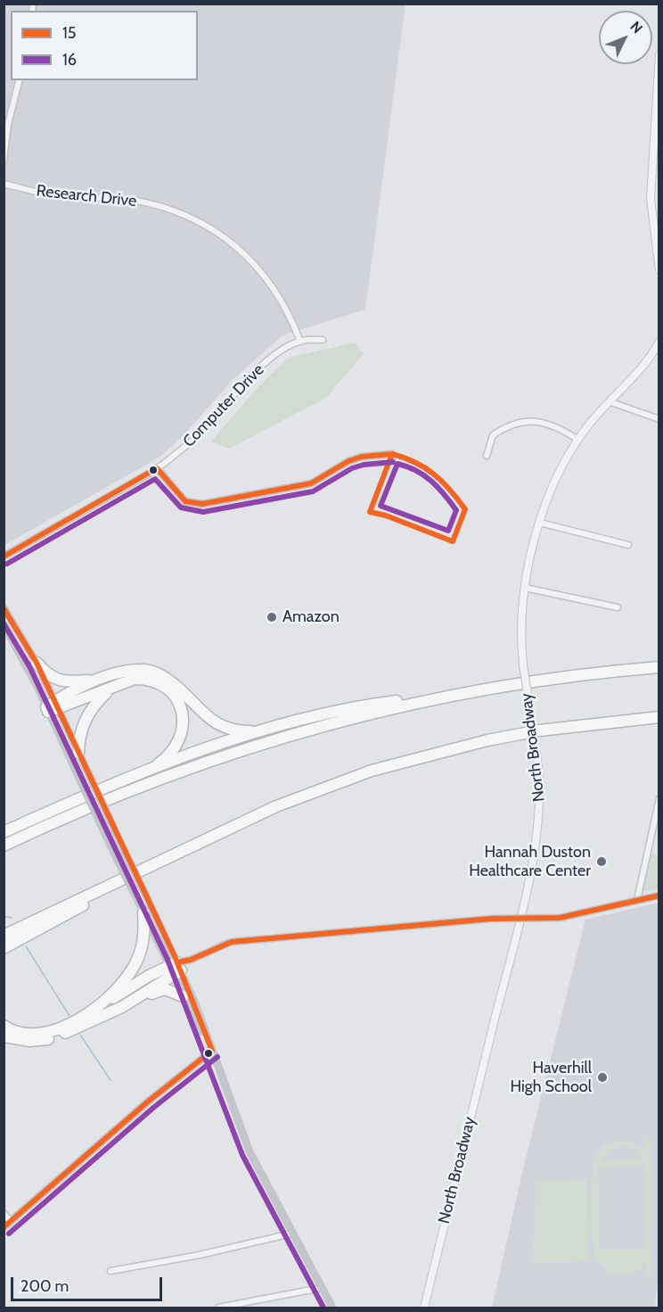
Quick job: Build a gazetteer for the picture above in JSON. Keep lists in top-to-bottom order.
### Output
{
  "streets": {
    "street": ["Research Drive", "Computer Drive", "North Broadway"]
  },
  "crossings": [
    ["Research Drive", "Computer Drive"]
  ],
  "places": ["Amazon", "Hannah Duston Healthcare Center", "Haverhill High School"],
  "lines": ["transit line 15", "transit line 16"],
  "legend": ["15", "16"],
  "scale_bar": "200 m",
  "north": "top right"
}
